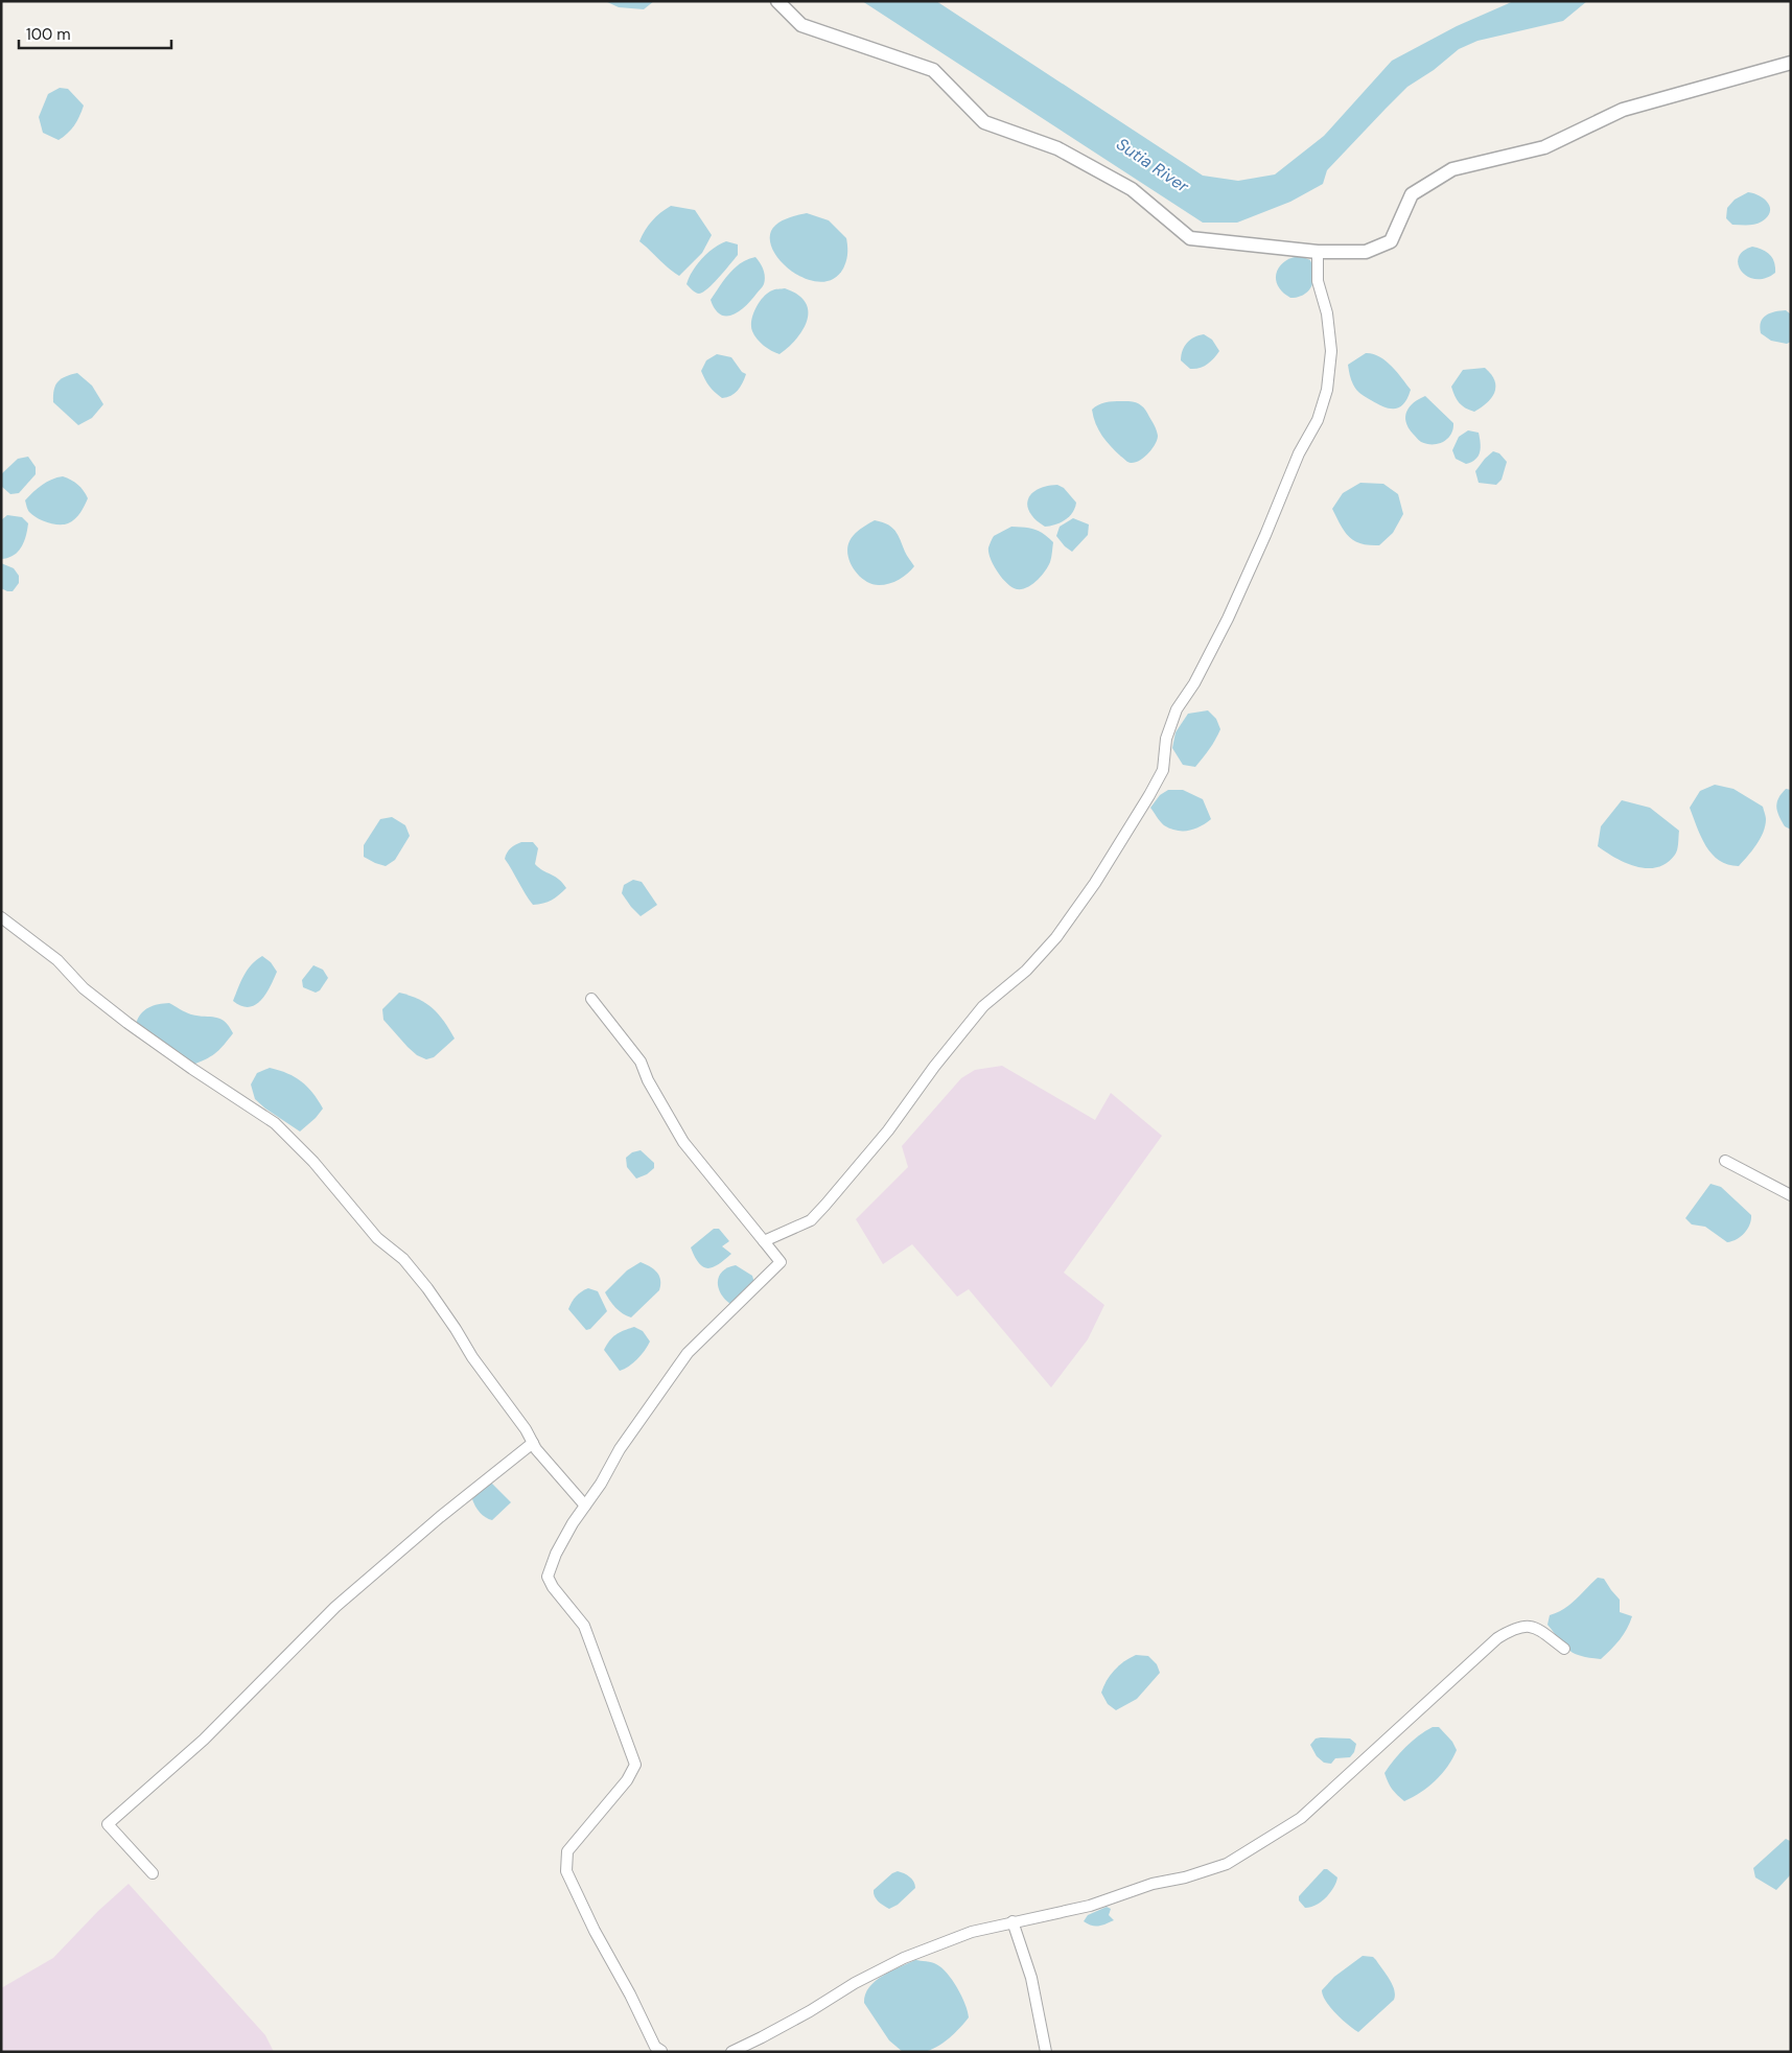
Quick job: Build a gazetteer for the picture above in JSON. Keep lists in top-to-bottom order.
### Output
{
  "water": ["Sutia River"],
  "scale_bar": "100 m"
}
